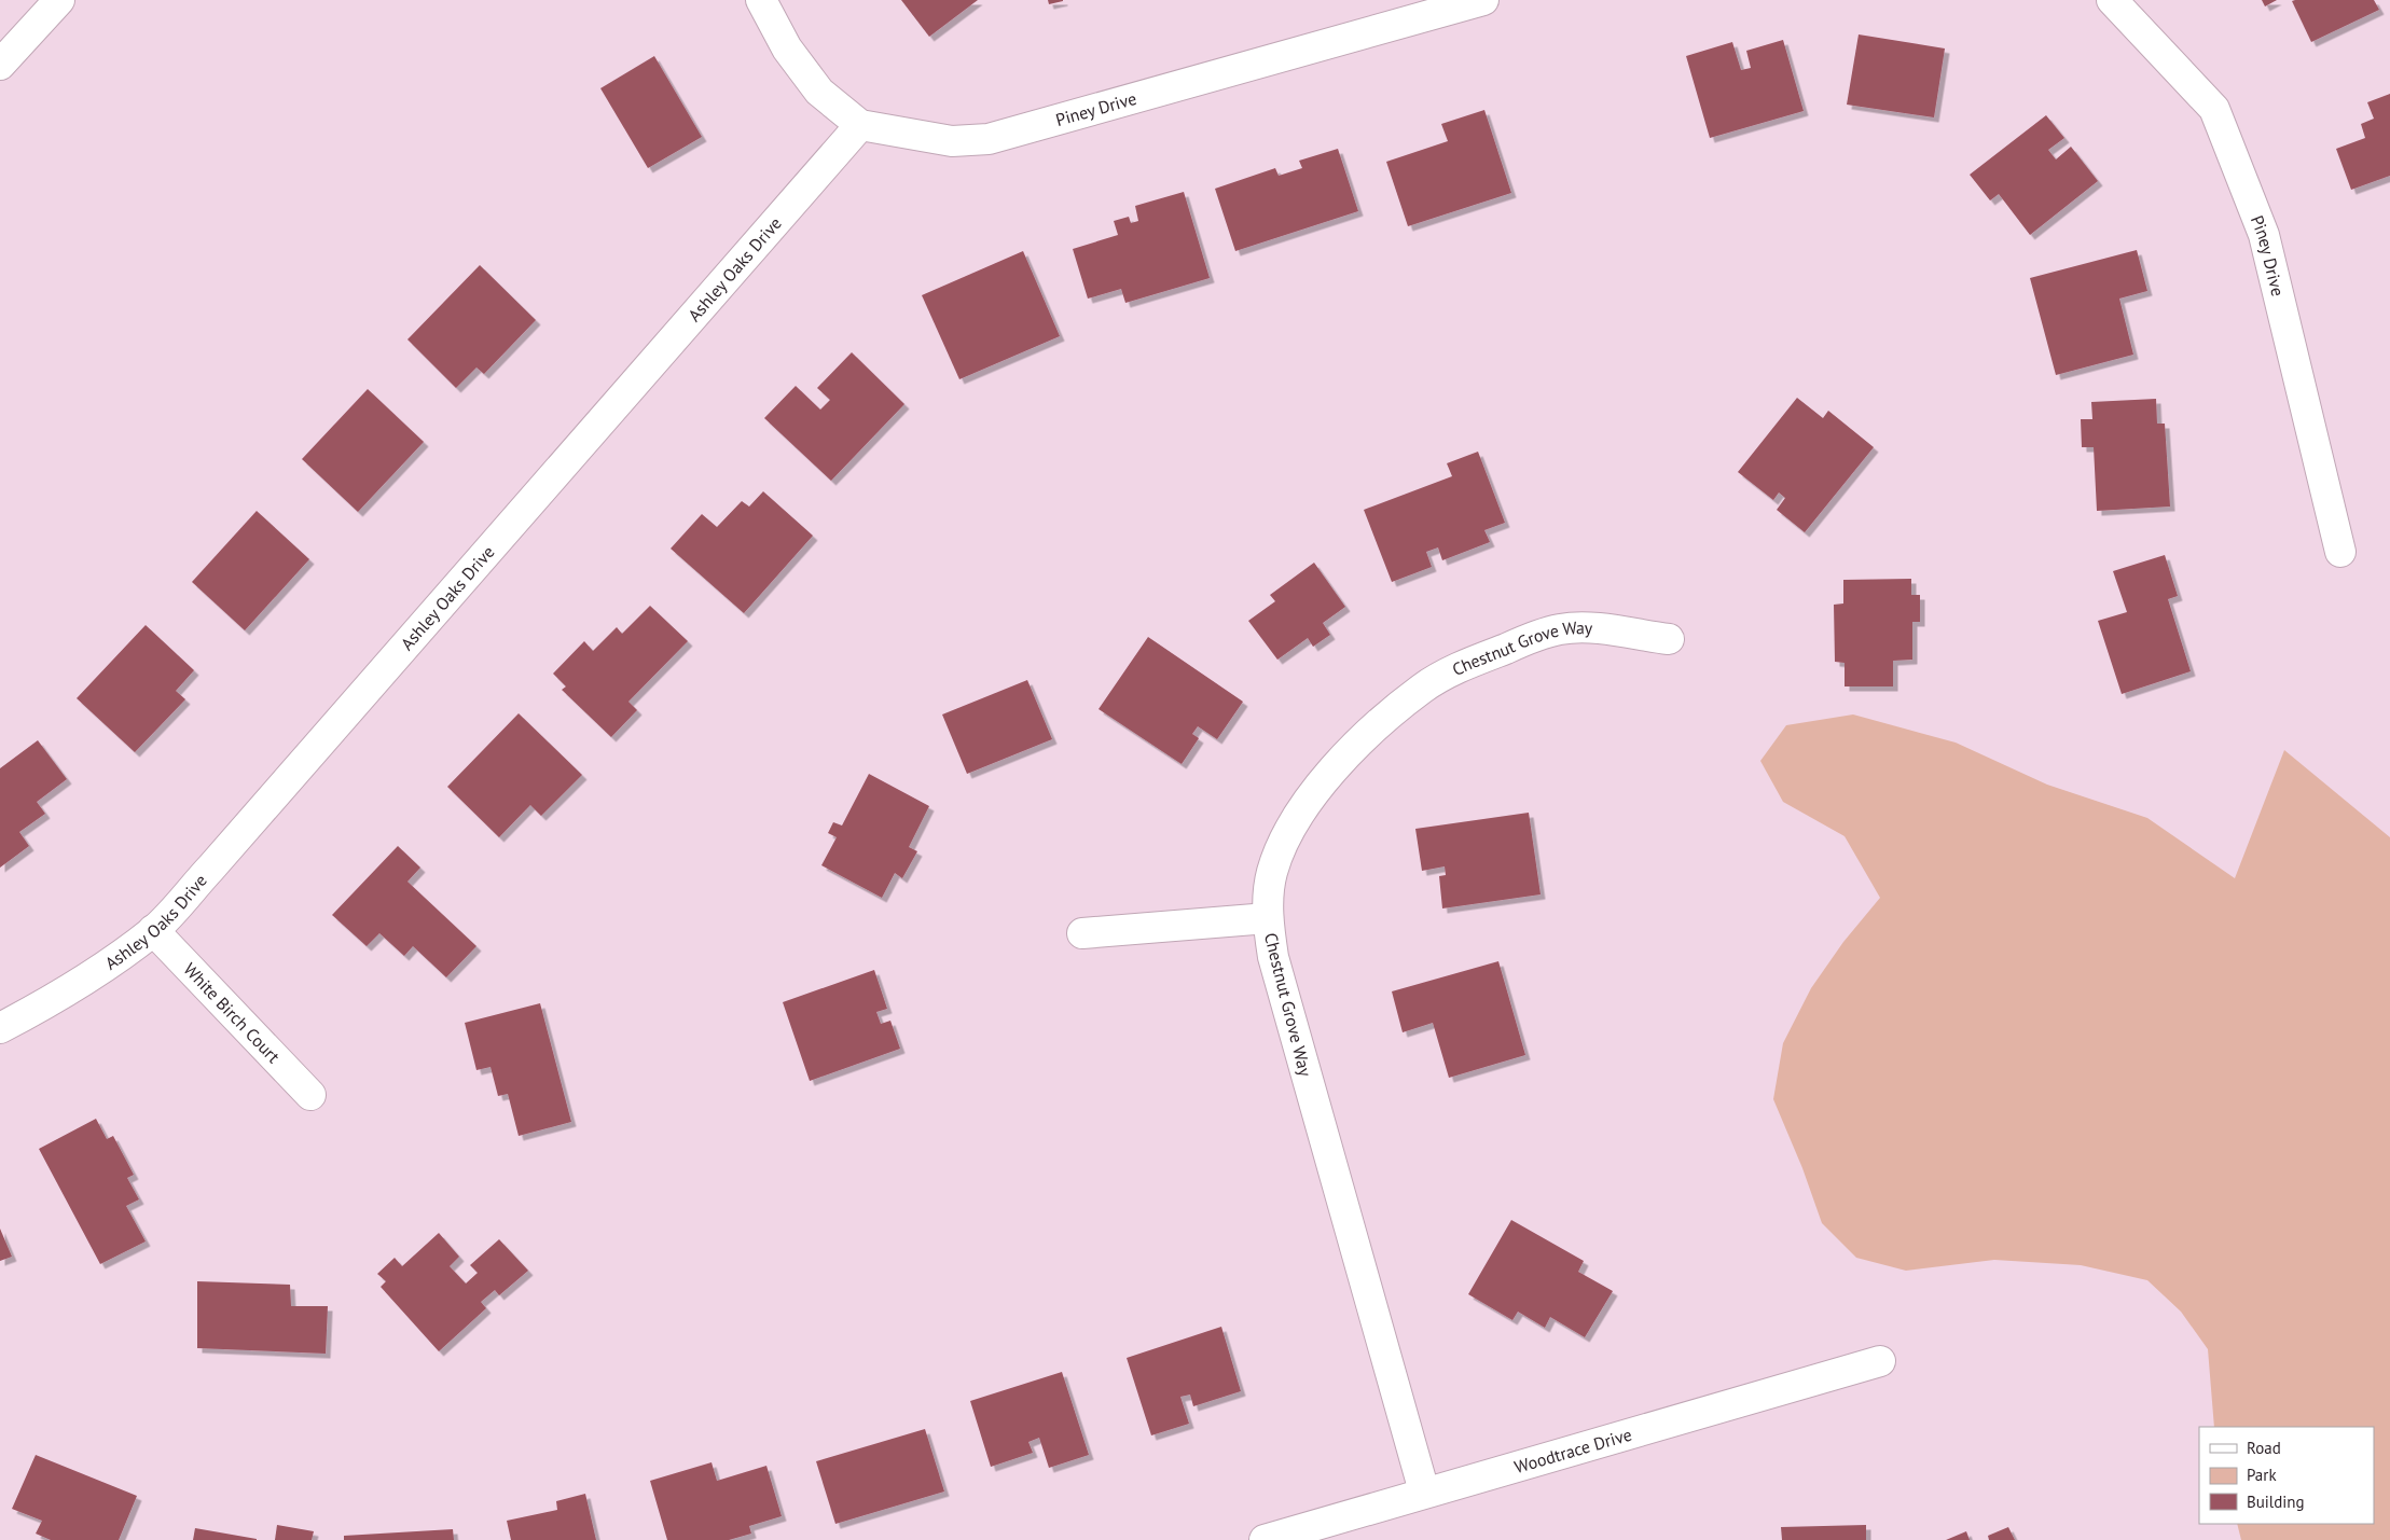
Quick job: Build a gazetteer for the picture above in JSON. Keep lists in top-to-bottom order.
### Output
{
  "streets": {
    "street": [
      "Piney Drive",
      "Ashley Oaks Drive",
      "Chestnut Grove Way",
      "White Birch Court",
      "Woodtrace Drive"
    ]
  },
  "crossings": [
    ["Piney Drive", "Ashley Oaks Drive"],
    ["Ashley Oaks Drive", "White Birch Court"],
    ["Chestnut Grove Way", "Woodtrace Drive"]
  ],
  "legend": ["Road", "Park", "Building"]
}
